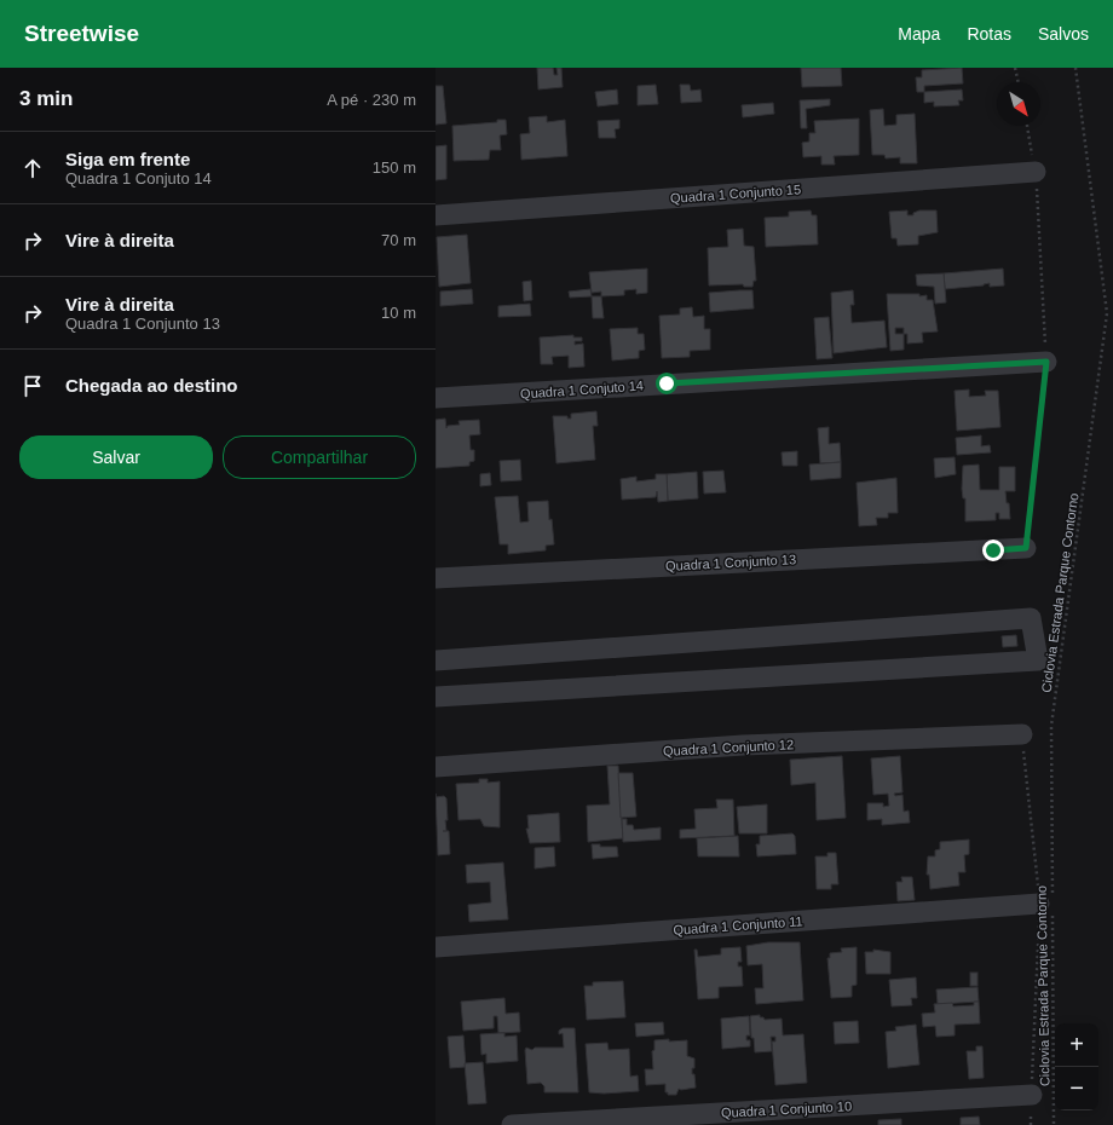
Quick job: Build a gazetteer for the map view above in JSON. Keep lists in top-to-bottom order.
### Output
{
  "streets": {
    "street": [
      "Quadra 1 Conjunto 15",
      "Quadra 1 Conjuto 14",
      "Quadra 1 Conjunto 13",
      "Quadra 1 Conjunto 12",
      "Quadra 1 Conjunto 11",
      "Quadra 1 Conjunto 10"
    ],
    "path": ["Ciclovia Estrada Parque Contorno"]
  },
  "crossings": [
    ["Ciclovia Estrada Parque Contorno", "Quadra 1 Conjunto 11"]
  ],
  "north": "bottom right",
  "page": {
    "header": "Streetwise",
    "nav": ["Mapa", "Rotas", "Salvos"],
    "heading": ["3 min", "A pé · 230 m"],
    "list": [
      ["Siga em frente", "Quadra 1 Conjuto 14", "150 m"],
      ["Vire à direita", "70 m"],
      ["Vire à direita", "Quadra 1 Conjunto 13", "10 m"],
      "Chegada ao destino"
    ],
    "buttons": ["Salvar", "Compartilhar"],
    "map_buttons": ["+", "−"]
  }
}
